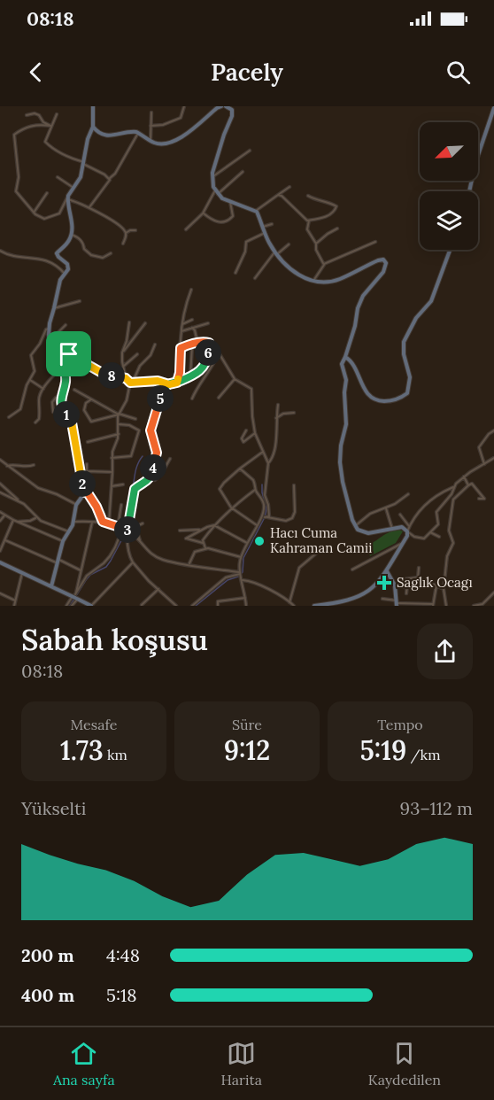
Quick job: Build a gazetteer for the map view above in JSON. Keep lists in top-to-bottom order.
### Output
{
  "places": {
    "other": ["Hacı Cuma Kahraman Camii"],
    "health": ["Saglık Ocagı"]
  },
  "north": "bottom left",
  "page": {
    "status": "08:18",
    "header": "Pacely",
    "pins": [
      "6",
      "8",
      "5",
      "1",
      "4",
      "2",
      "3"
    ],
    "heading": ["Sabah koşusu", "08:18"],
    "stats": [
      ["Mesafe", "1.73 km"],
      ["Süre", "9:12"],
      ["Tempo", "5:19 /km"]
    ],
    "chart": ["Yükselti", "93–112 m"],
    "list": [
      {
        "name": "200 m",
        "note": "4:48"
      },
      {
        "name": "400 m",
        "note": "5:18"
      }
    ],
    "tabs": ["Ana sayfa", "Harita", "Kaydedilen"]
  }
}
